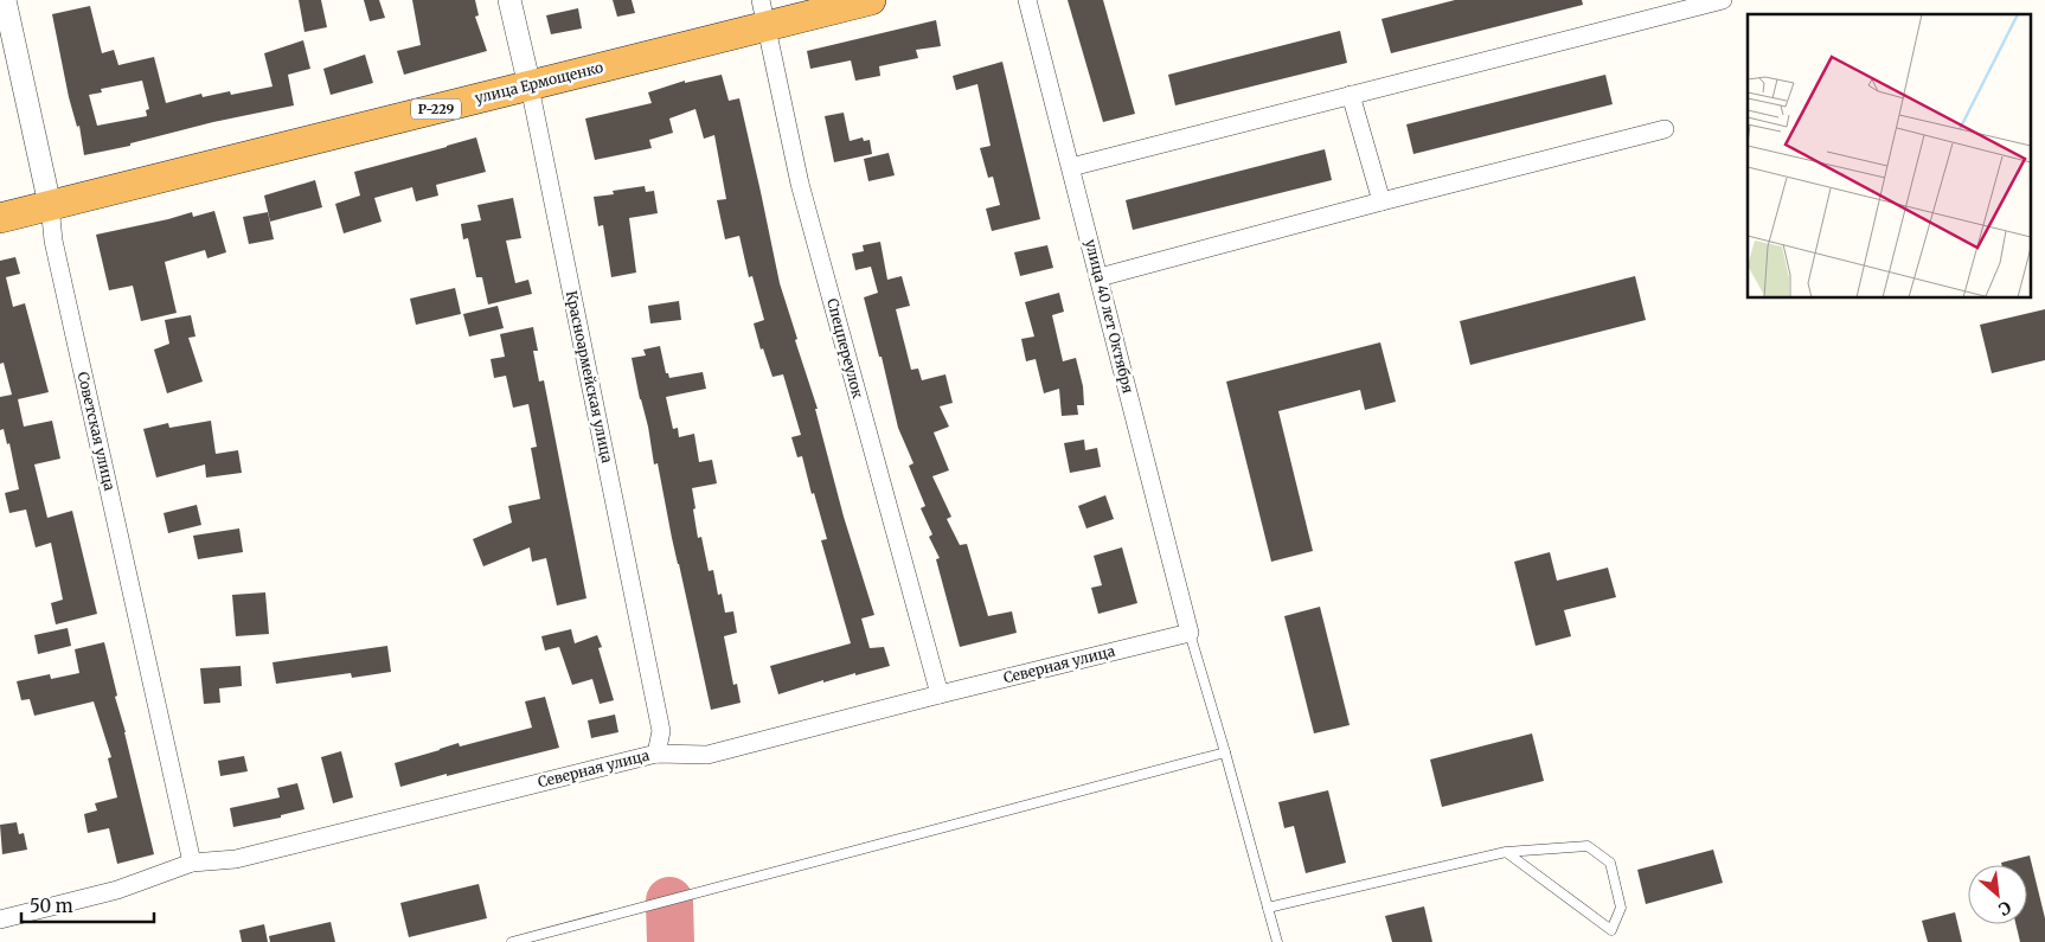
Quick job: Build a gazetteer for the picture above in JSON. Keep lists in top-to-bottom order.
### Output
{
  "streets": {
    "highway": ["улица Ермощенко", "Р-229"],
    "street": [
      "улица 40 лет Октября",
      "Спецпереулок",
      "Красноармейская улица",
      "Советская улица",
      "Северная улица"
    ]
  },
  "crossings": [
    ["улица Ермощенко", "Спецпереулок"],
    ["улица Ермощенко", "Красноармейская улица"],
    ["улица Ермощенко", "Советская улица"],
    ["улица 40 лет Октября", "Северная улица"],
    ["Спецпереулок", "Северная улица"],
    ["Красноармейская улица", "Северная улица"],
    ["Советская улица", "Северная улица"]
  ],
  "scale_bar": "50 m",
  "north": "bottom right"
}
